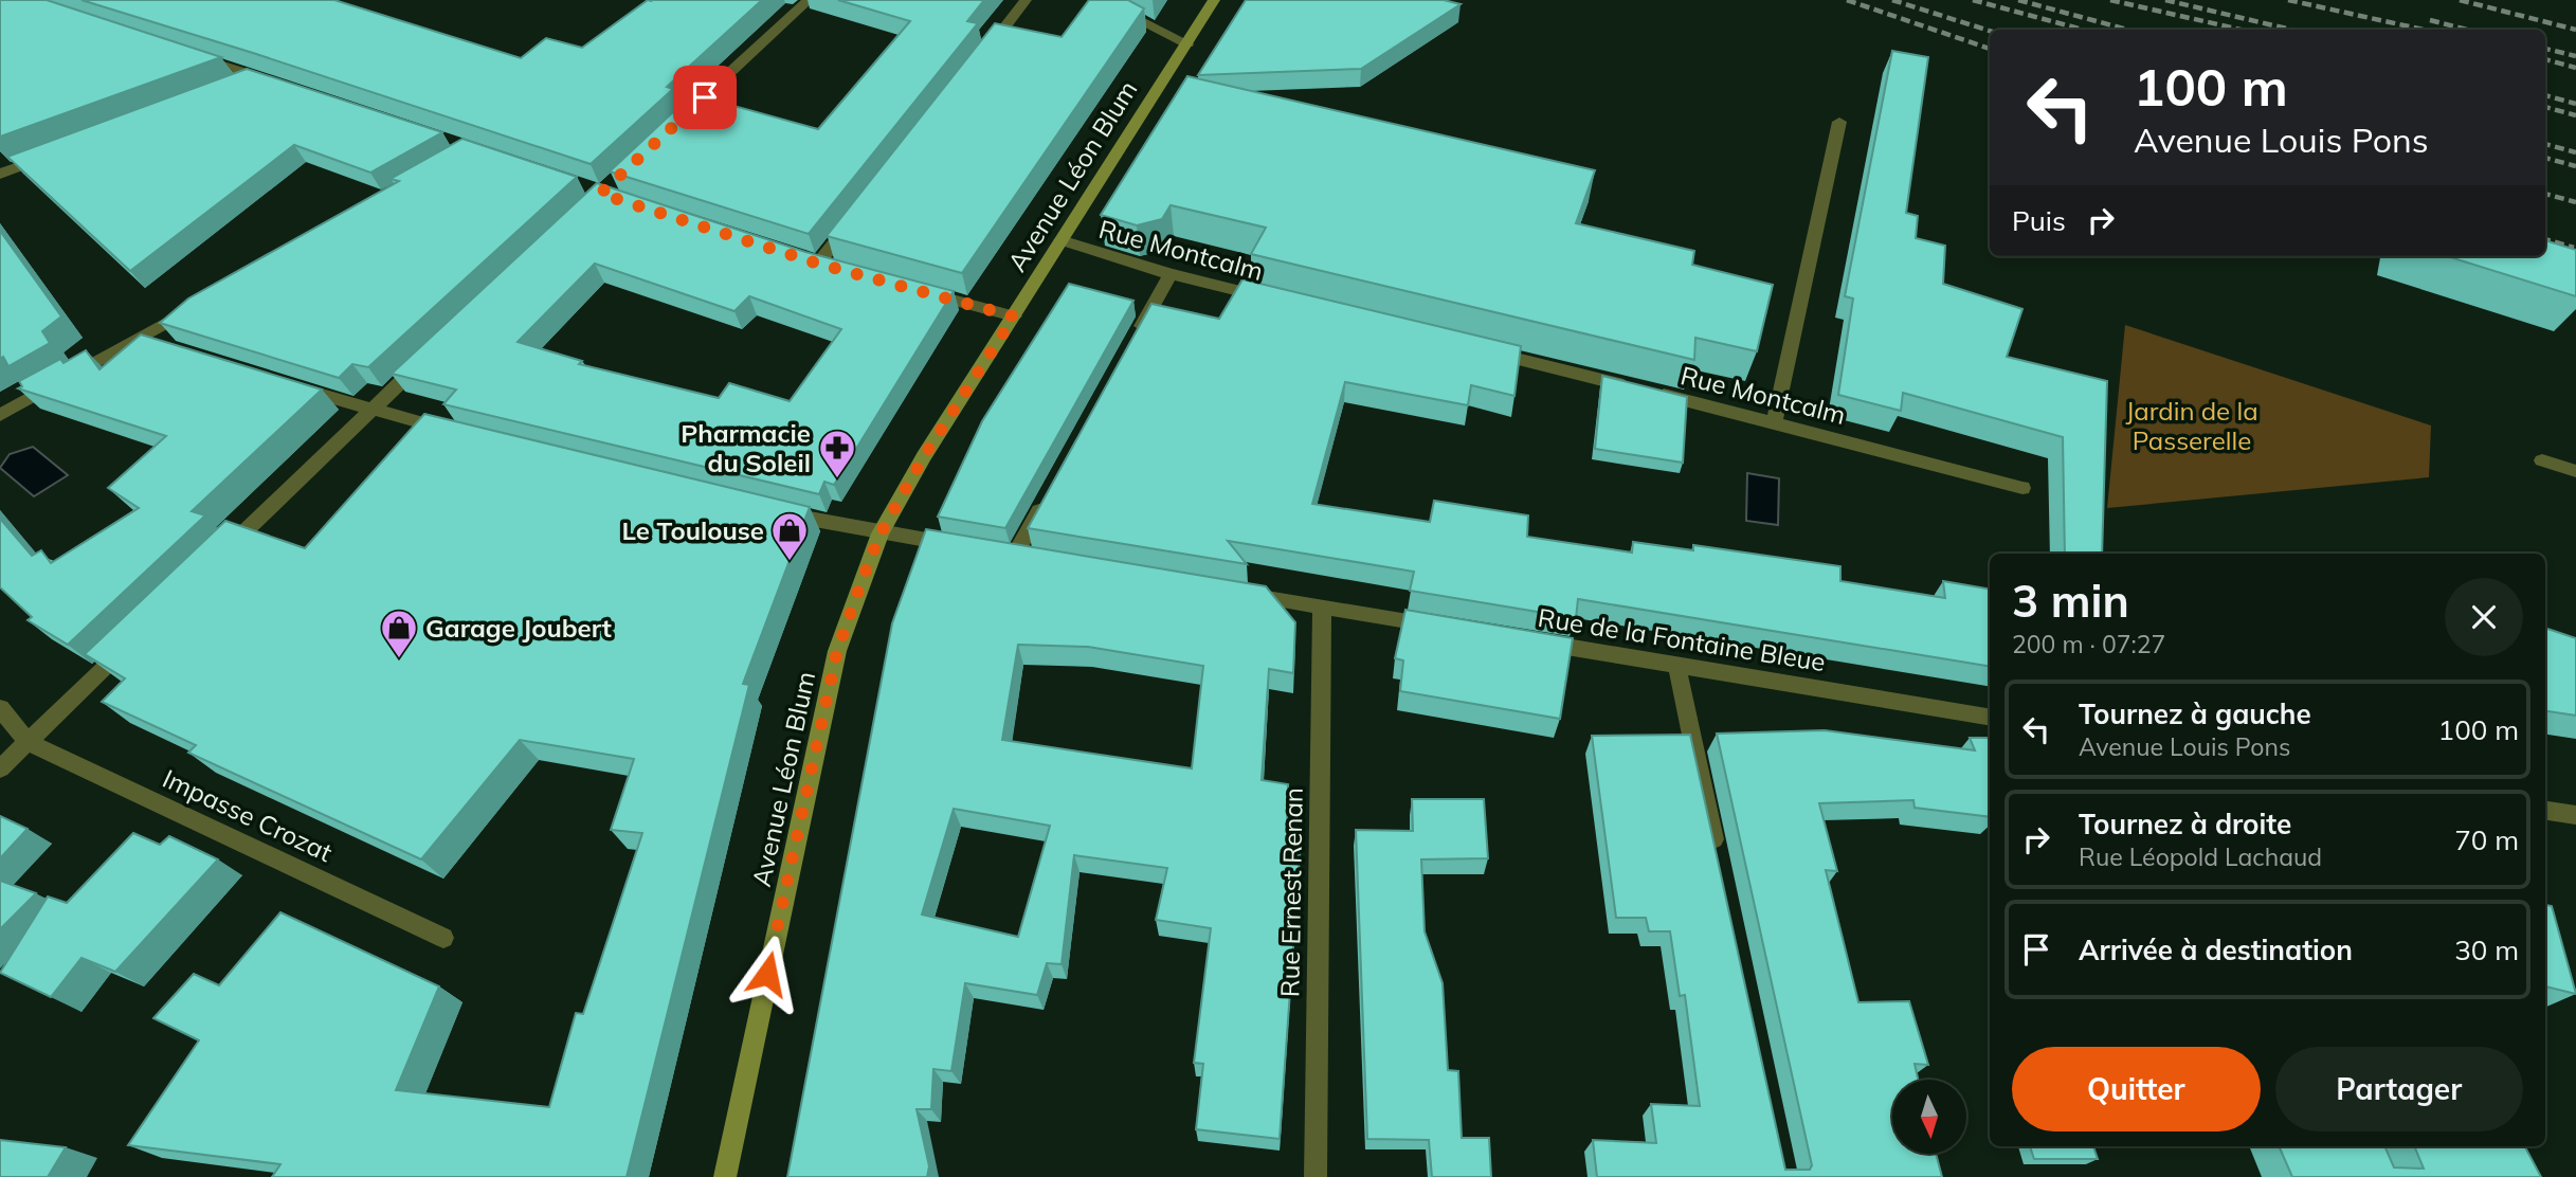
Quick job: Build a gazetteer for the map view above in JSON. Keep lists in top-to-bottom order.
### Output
{
  "streets": {
    "main road": ["Avenue Léon Blum"],
    "street": [
      "Rue Montcalm",
      "Rue de la Fontaine Bleue",
      "Impasse Crozat",
      "Rue Ernest Renan"
    ]
  },
  "crossings": [
    ["Avenue Léon Blum", "Rue Montcalm"]
  ],
  "parks": ["Jardin de la Passerelle"],
  "places": {
    "pharmacy": ["Pharmacie du Soleil"],
    "shop": ["Le Toulouse", "Garage Joubert"]
  },
  "north": "bottom",
  "page": {
    "turn": ["100 m", "Avenue Louis Pons"],
    "then": "Puis",
    "heading": ["3 min", "200 m · 07:27"],
    "list": [
      {
        "name": "Tournez à gauche",
        "note": "Avenue Louis Pons",
        "value": "100 m"
      },
      {
        "name": "Tournez à droite",
        "note": "Rue Léopold Lachaud",
        "value": "70 m"
      },
      {
        "name": "Arrivée à destination",
        "value": "30 m"
      }
    ],
    "buttons": ["Quitter", "Partager"]
  }
}
